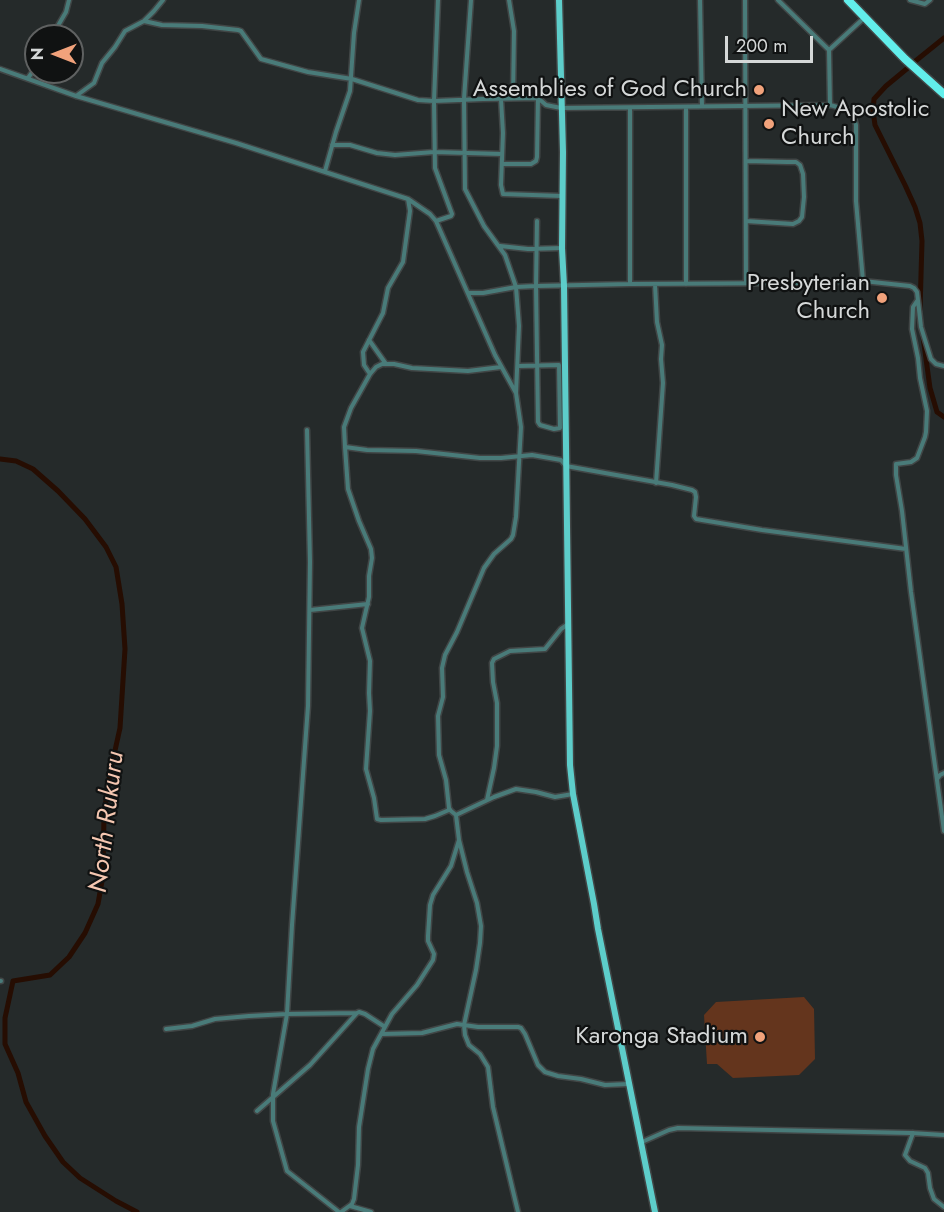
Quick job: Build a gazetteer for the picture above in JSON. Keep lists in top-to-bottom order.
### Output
{
  "water": ["North Rukuru"],
  "places": [
    "Assemblies of God Church",
    "New Apostolic Church",
    "Presbyterian Church",
    "Karonga Stadium"
  ],
  "scale_bar": "200 m",
  "north": "left"
}
